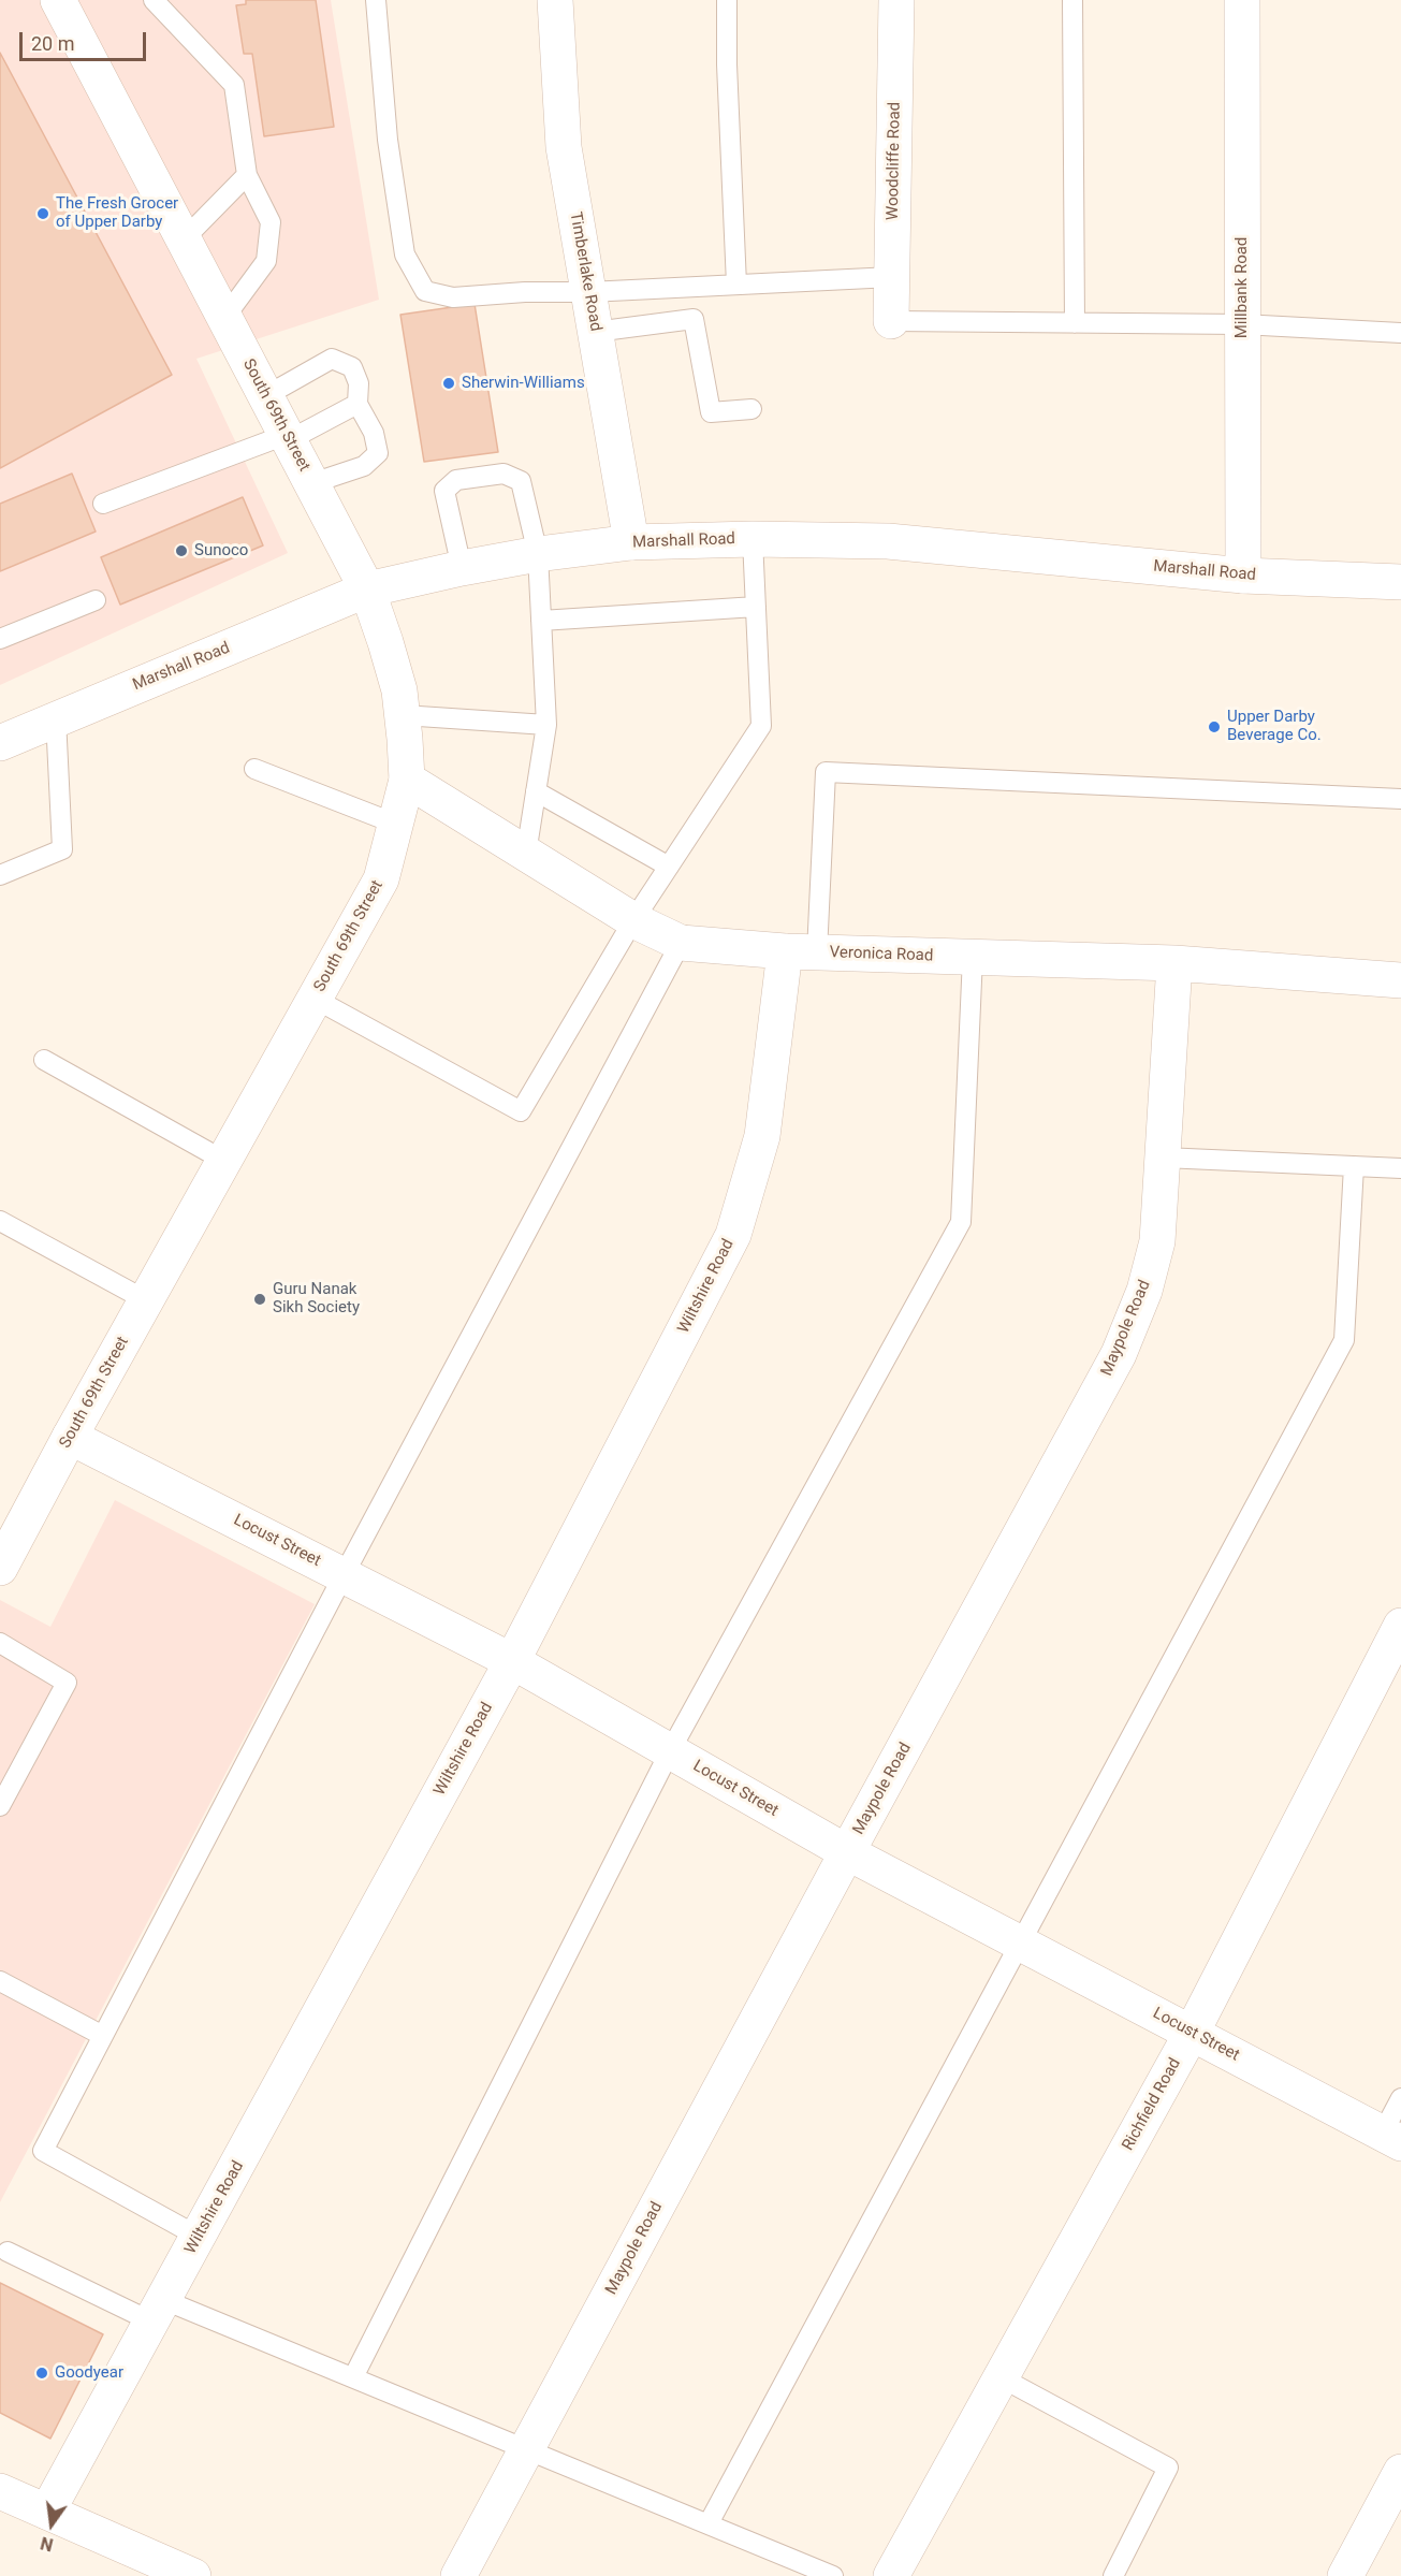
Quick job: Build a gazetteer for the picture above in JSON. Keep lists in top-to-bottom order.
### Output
{
  "streets": {
    "street": [
      "Woodcliffe Road",
      "Timberlake Road",
      "Millbank Road",
      "South 69th Street",
      "Marshall Road",
      "Veronica Road",
      "Wiltshire Road",
      "Maypole Road",
      "Locust Street",
      "Richfield Road"
    ]
  },
  "crossings": [
    ["Timberlake Road", "Marshall Road"],
    ["Millbank Road", "Marshall Road"],
    ["South 69th Street", "Marshall Road"],
    ["South 69th Street", "Veronica Road"],
    ["South 69th Street", "Locust Street"],
    ["Veronica Road", "Wiltshire Road"],
    ["Veronica Road", "Maypole Road"],
    ["Wiltshire Road", "Locust Street"],
    ["Maypole Road", "Locust Street"],
    ["Locust Street", "Richfield Road"]
  ],
  "places": [
    "The Fresh Grocer of Upper Darby",
    "Sherwin-Williams",
    "Sunoco",
    "Upper Darby Beverage Co.",
    "Guru Nanak Sikh Society",
    "Goodyear"
  ],
  "scale_bar": "20 m",
  "north": "bottom"
}
